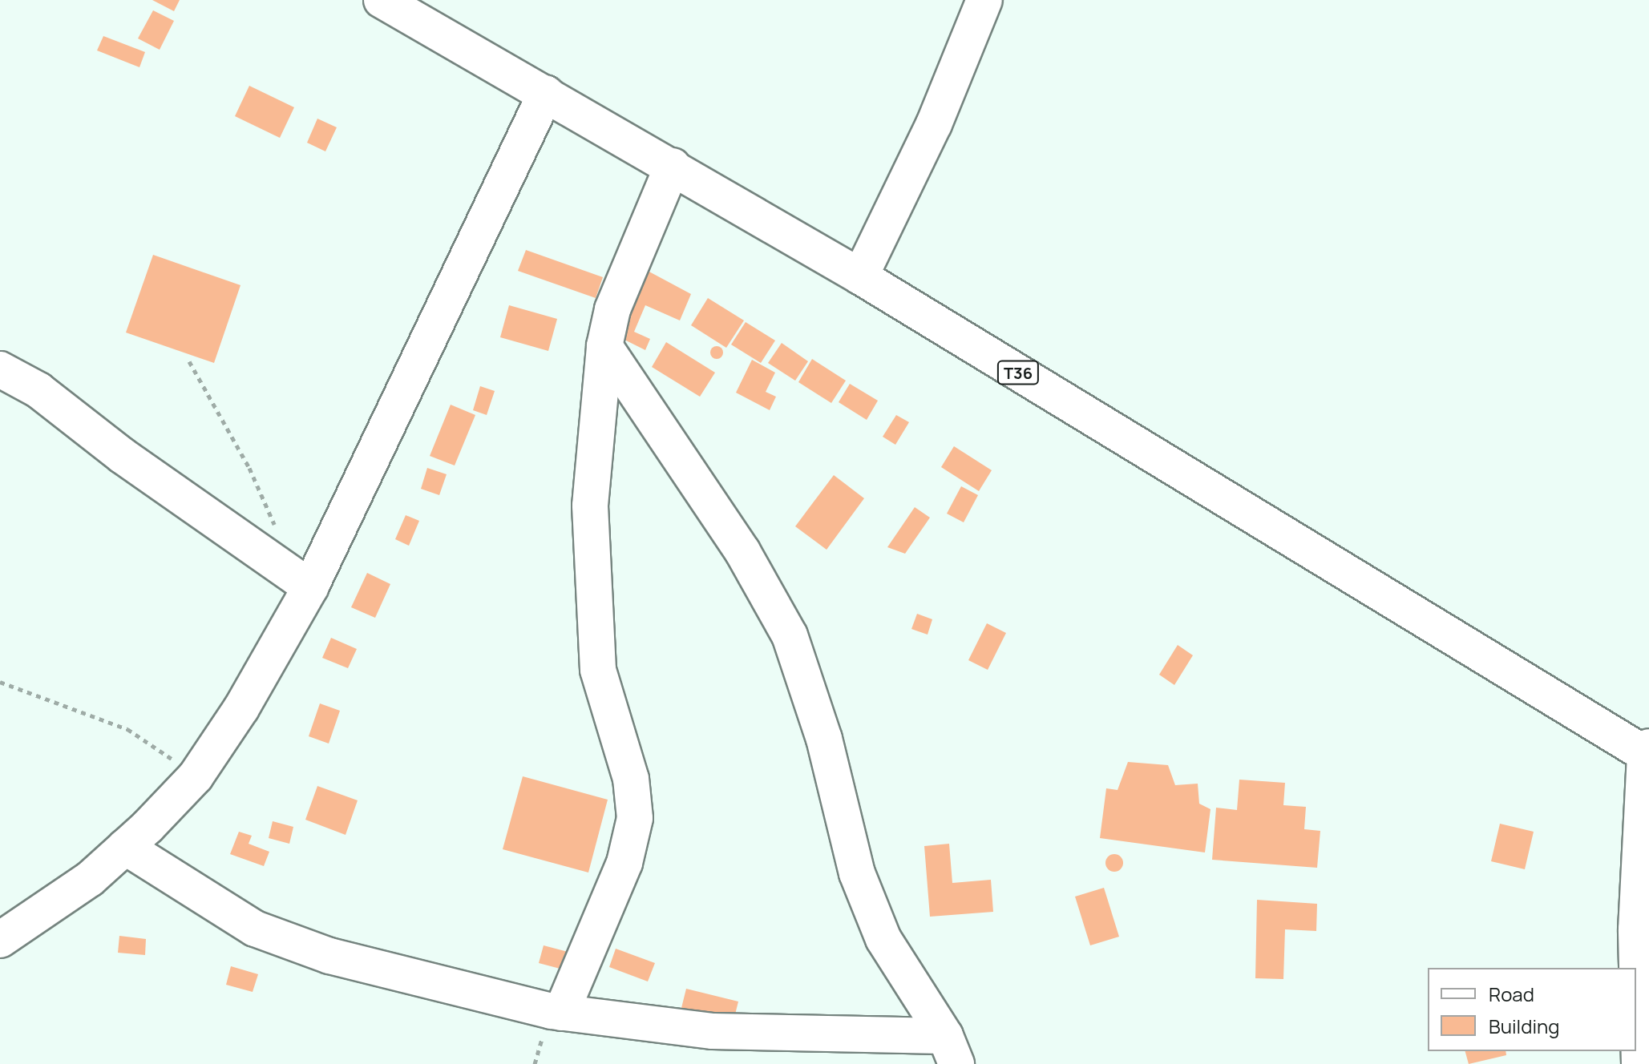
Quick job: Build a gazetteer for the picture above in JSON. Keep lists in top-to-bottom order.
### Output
{
  "streets": {
    "main road": ["T36"]
  },
  "legend": ["Road", "Building"]
}
